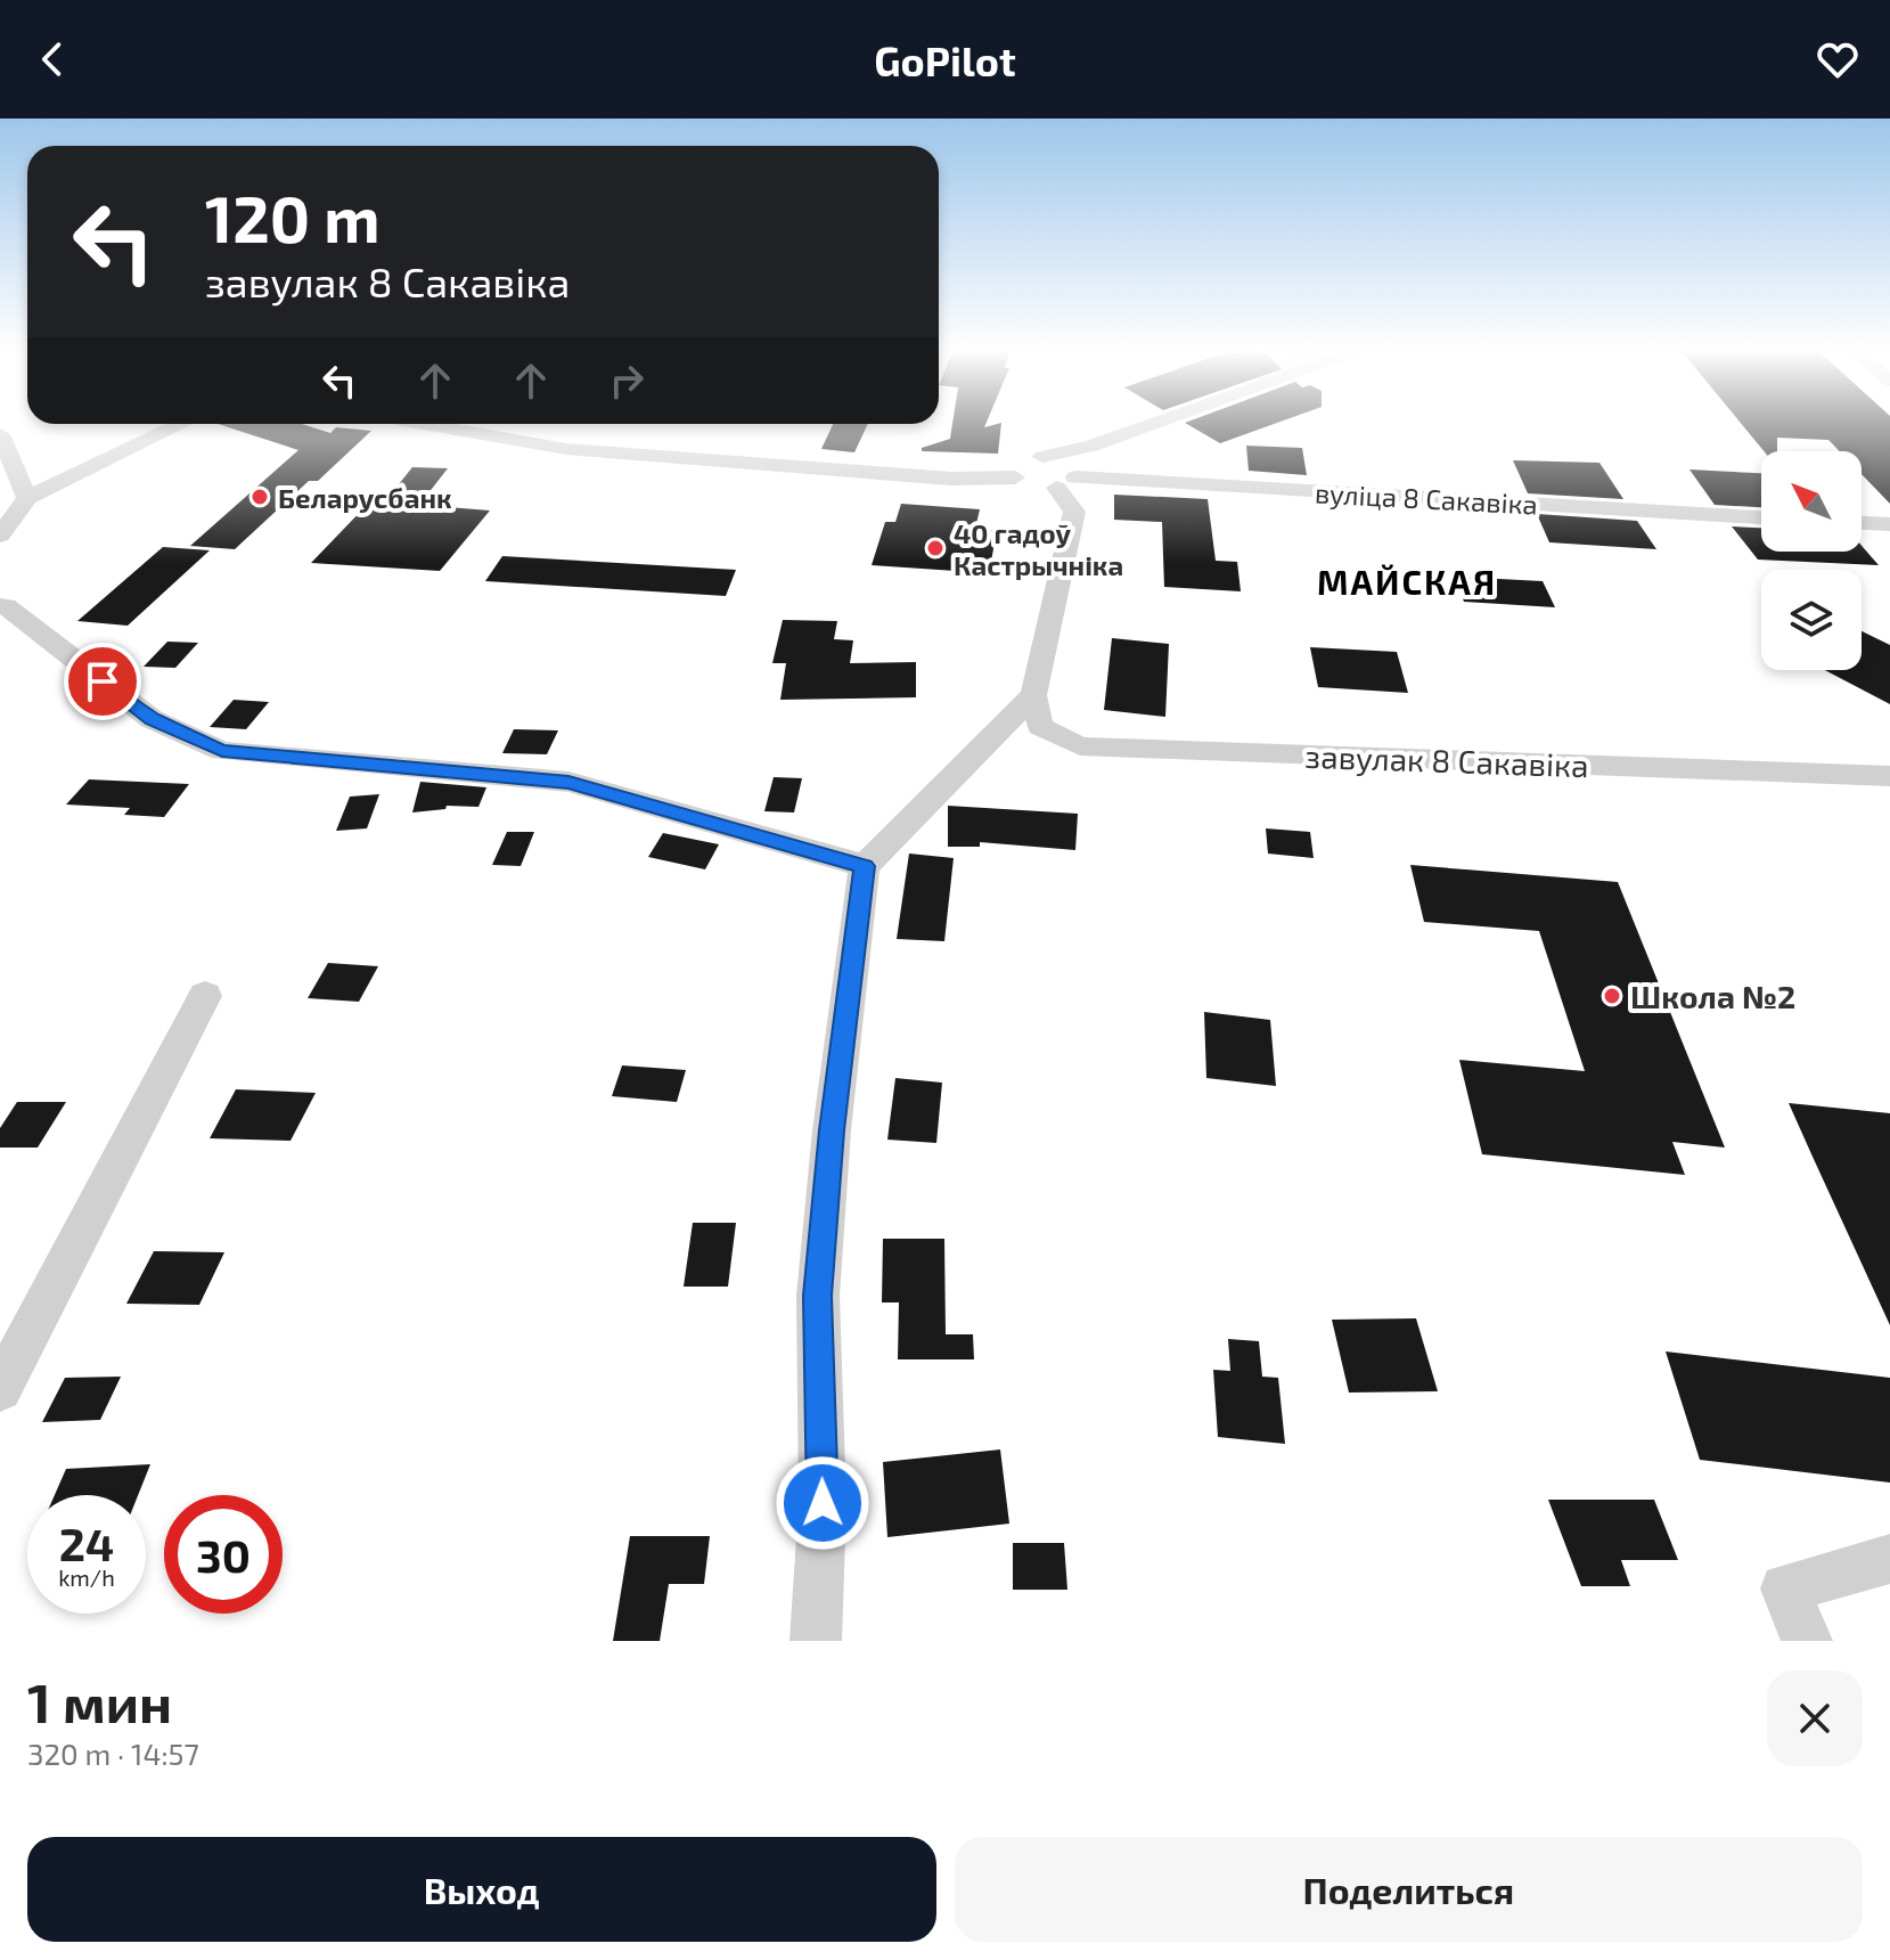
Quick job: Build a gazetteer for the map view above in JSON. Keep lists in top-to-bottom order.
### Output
{
  "streets": {
    "street": ["вуліца 8 Сакавіка", "завулак 8 Сакавіка"]
  },
  "districts": ["МАЙСКАЯ"],
  "places": ["Беларусбанк", "40 гадоў Кастрычніка", "Школа №2"],
  "north": "top left",
  "page": {
    "header": "GoPilot",
    "turn": ["120 m", "завулак 8 Сакавіка"],
    "speed": "24 km/h",
    "limit": "30",
    "heading": ["1 мин", "320 m · 14:57"],
    "buttons": ["Выход", "Поделиться"]
  }
}
